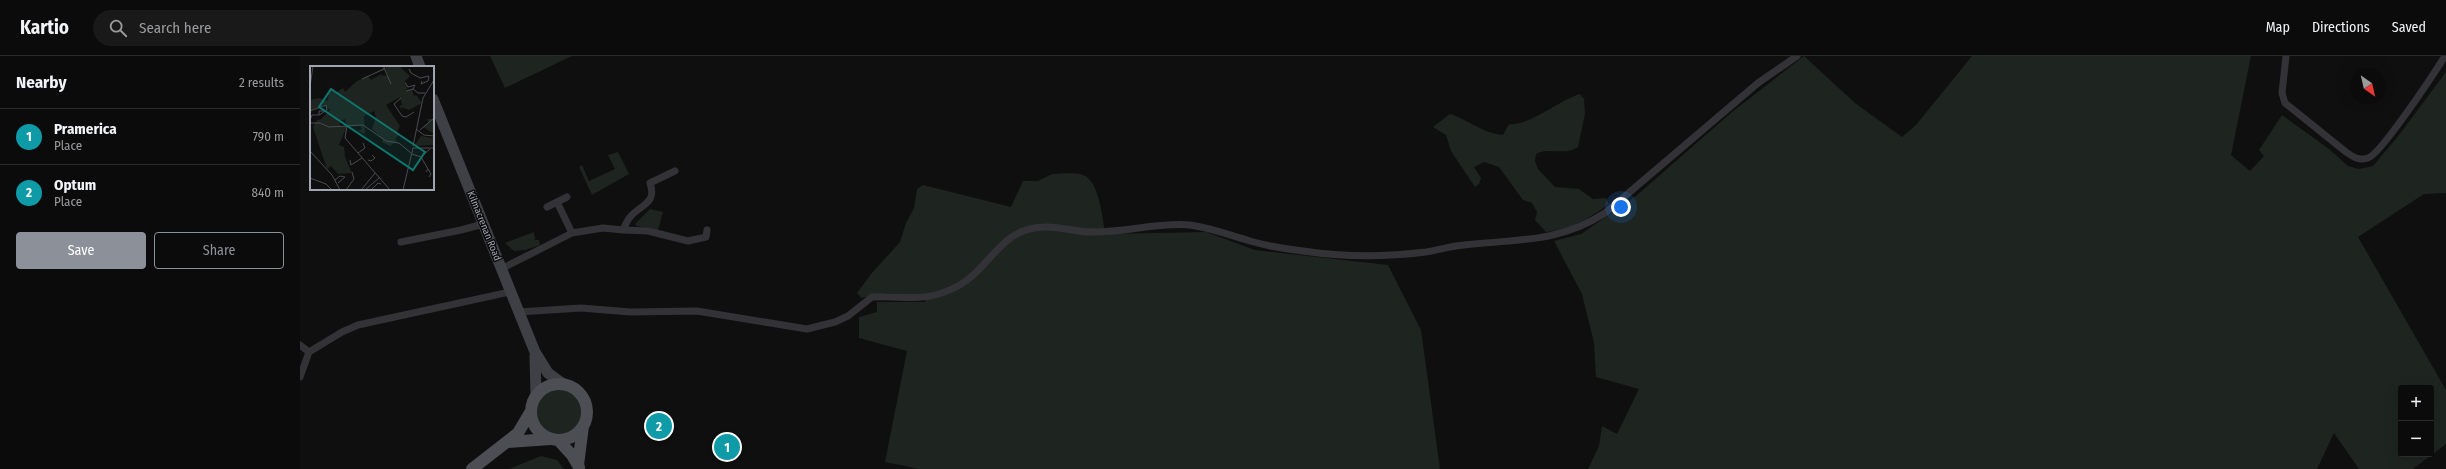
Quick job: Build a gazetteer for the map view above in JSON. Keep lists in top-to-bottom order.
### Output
{
  "streets": {
    "main road": ["Kilmacrenan Road"]
  },
  "north": "bottom right",
  "page": {
    "header": "Kartio",
    "search": "Search here",
    "nav": ["Map", "Directions", "Saved"],
    "heading": ["Nearby", "2 results"],
    "list": [
      {
        "mark": "1",
        "name": "Pramerica",
        "note": "Place",
        "value": "790 m"
      },
      {
        "mark": "2",
        "name": "Optum",
        "note": "Place",
        "value": "840 m"
      }
    ],
    "buttons": ["Save", "Share"],
    "map_buttons": ["+", "−"],
    "pins": ["2", "1"]
  }
}
